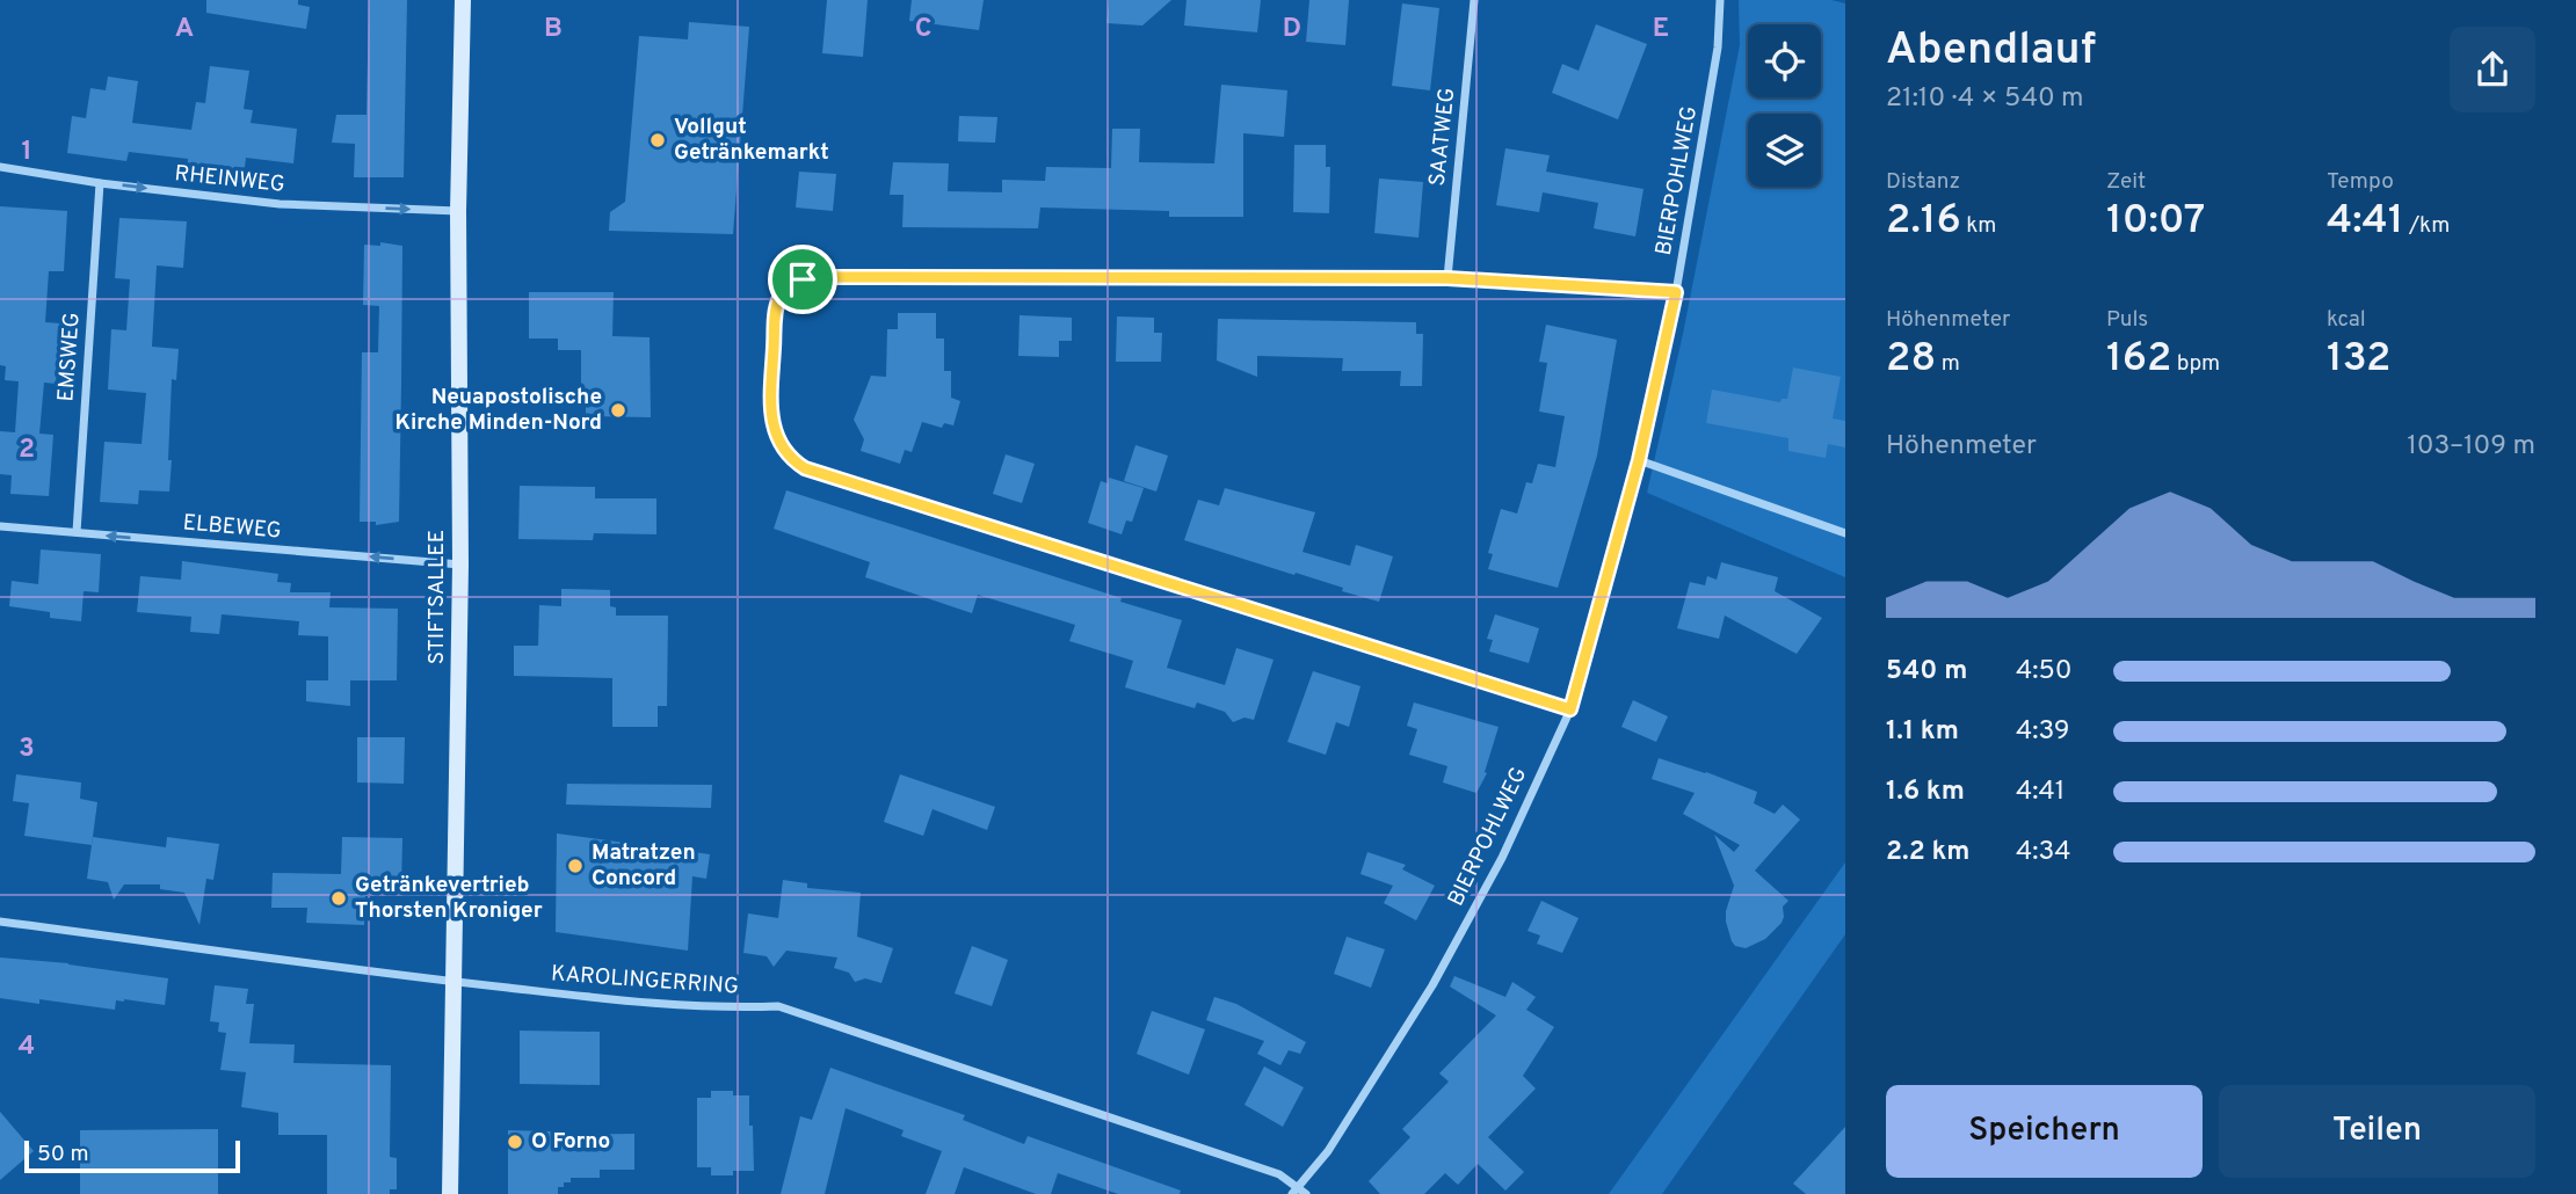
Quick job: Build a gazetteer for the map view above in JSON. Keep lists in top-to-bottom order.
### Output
{
  "streets": {
    "main road": ["STIFTSALLEE"],
    "street": [
      "SAATWEG",
      "RHEINWEG",
      "BIERPOHLWEG",
      "EMSWEG",
      "ELBEWEG",
      "KAROLINGERRING"
    ]
  },
  "crossings": [
    ["RHEINWEG", "EMSWEG"],
    ["RHEINWEG", "STIFTSALLEE"],
    ["BIERPOHLWEG", "KAROLINGERRING"],
    ["EMSWEG", "ELBEWEG"],
    ["ELBEWEG", "STIFTSALLEE"],
    ["STIFTSALLEE", "KAROLINGERRING"]
  ],
  "one_way": ["RHEINWEG", "ELBEWEG"],
  "places": [
    "Vollgut Getränkemarkt",
    "Neuapostolische Kirche Minden-Nord",
    "Matratzen Concord",
    "Getränkevertrieb Thorsten Kroniger",
    "O Forno"
  ],
  "scale_bar": "50 m",
  "page": {
    "heading": ["Abendlauf", "21:10 · 4 × 540 m"],
    "stats": [
      ["Distanz", "2.16 km"],
      ["Zeit", "10:07"],
      ["Tempo", "4:41 /km"],
      ["Höhenmeter", "28 m"],
      ["Puls", "162 bpm"],
      ["kcal", "132"]
    ],
    "chart": ["Höhenmeter", "103–109 m"],
    "list": [
      {
        "name": "540 m",
        "note": "4:50"
      },
      {
        "name": "1.1 km",
        "note": "4:39"
      },
      {
        "name": "1.6 km",
        "note": "4:41"
      },
      {
        "name": "2.2 km",
        "note": "4:34"
      }
    ],
    "buttons": ["Speichern", "Teilen"],
    "scale": "50 m"
  },
  "grid": {
    "columns": [
      "A",
      "B",
      "C",
      "D",
      "E"
    ],
    "rows": [
      "1",
      "2",
      "3",
      "4"
    ]
  }
}
